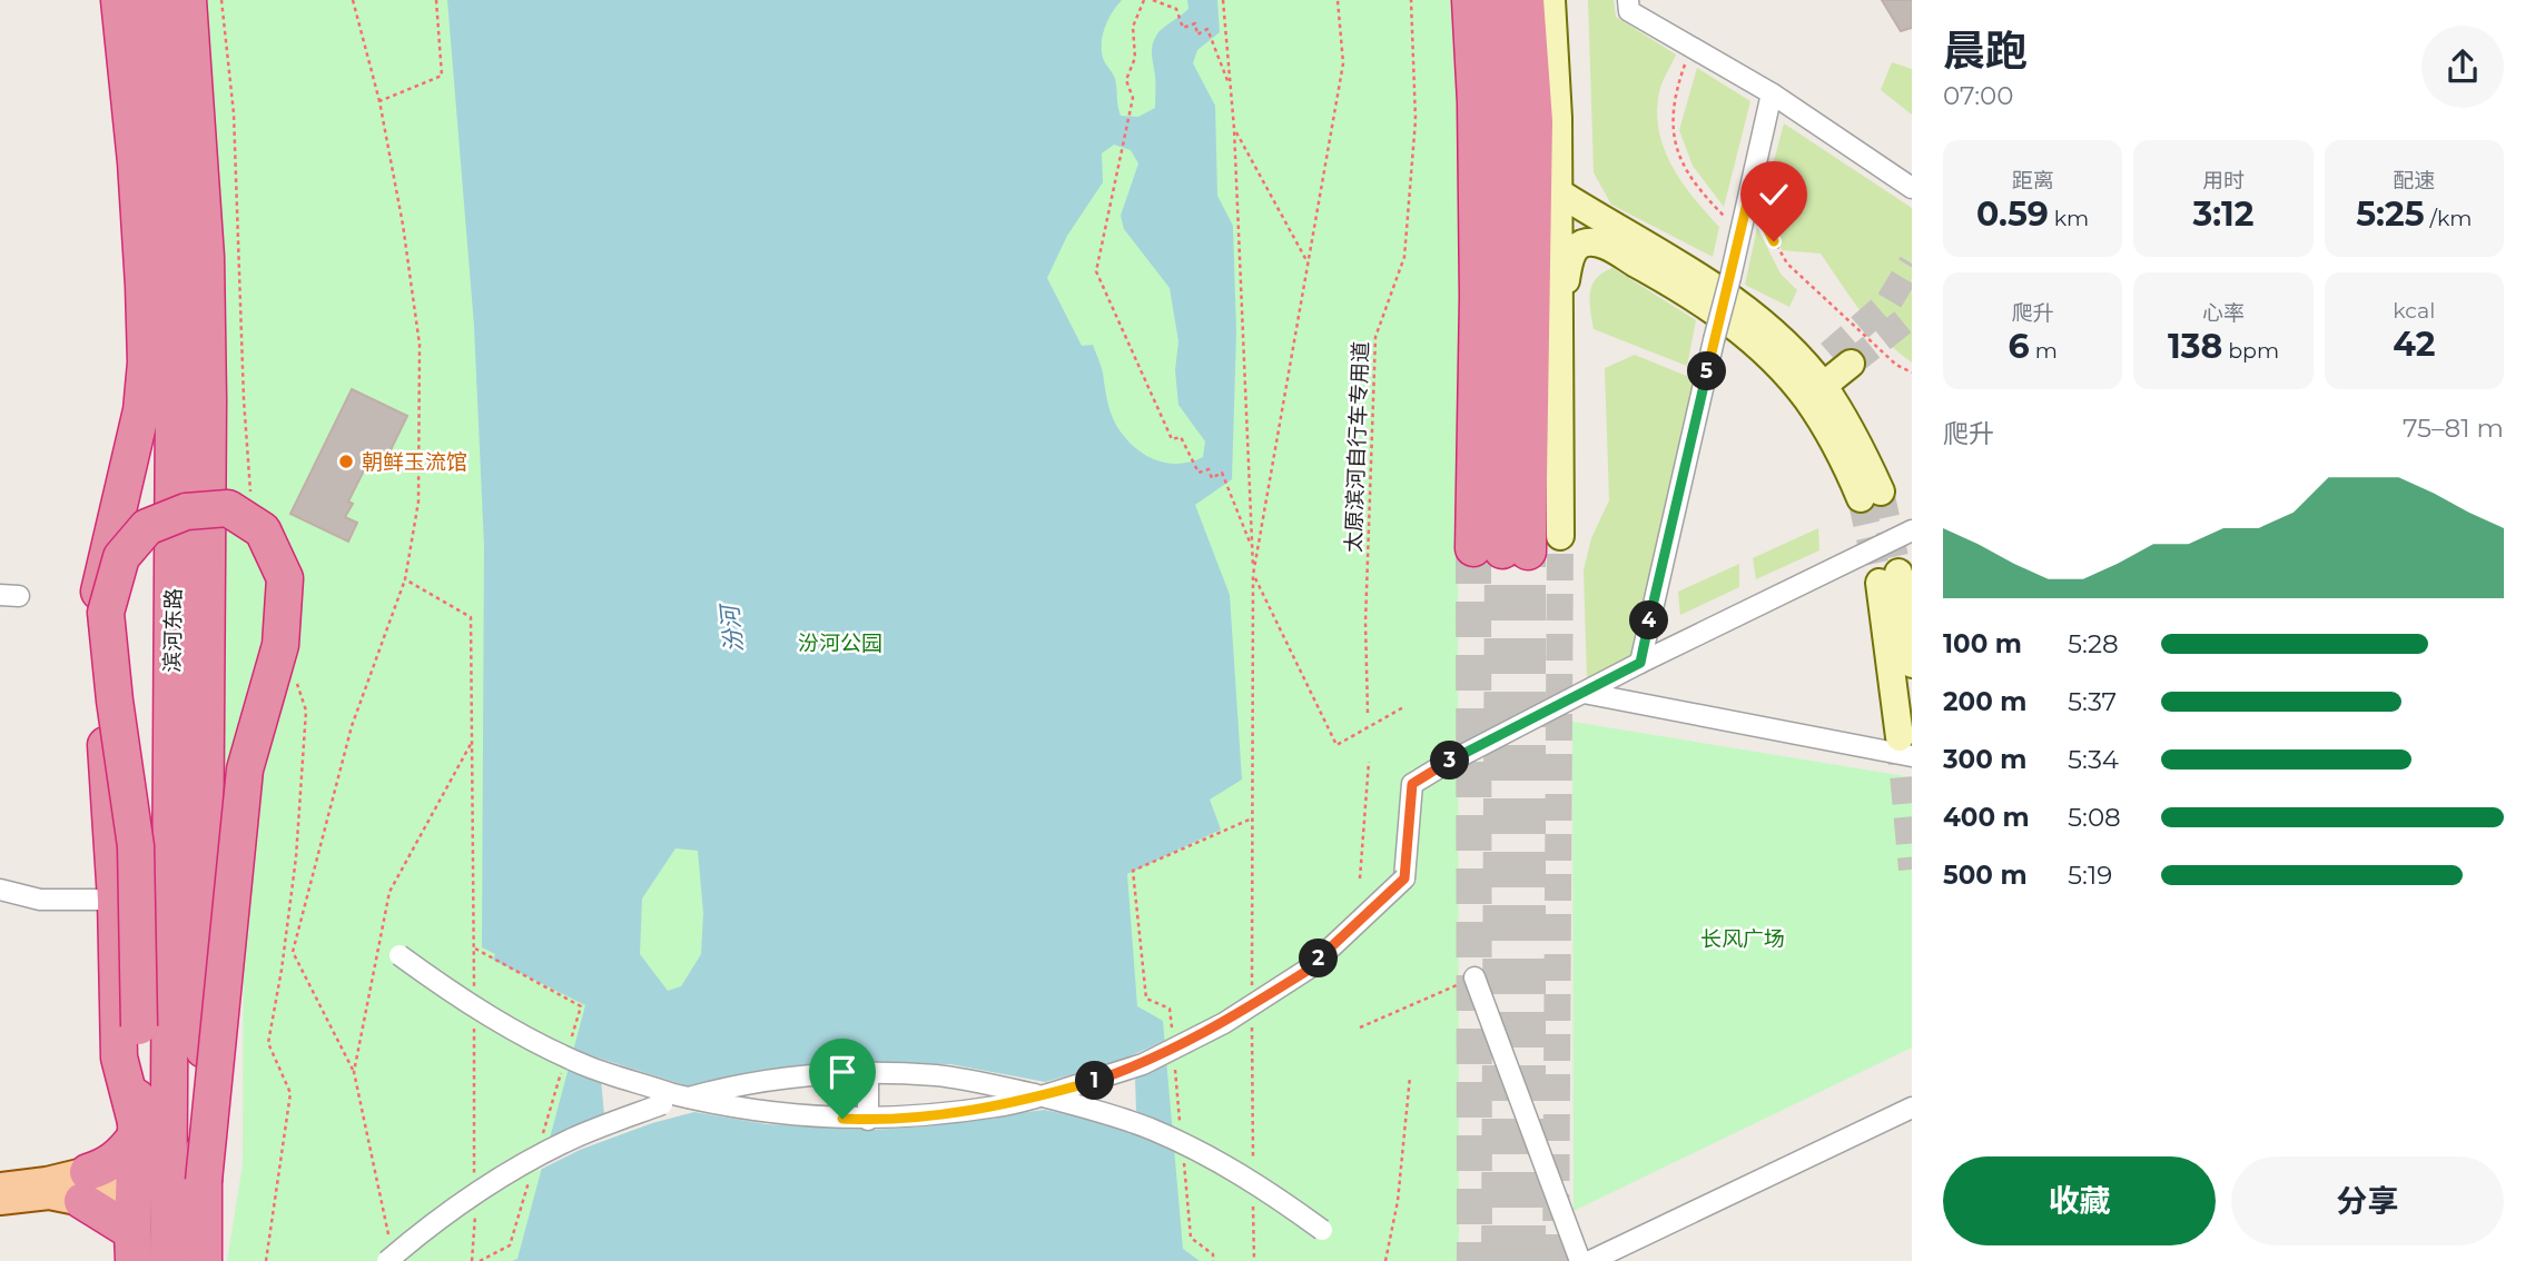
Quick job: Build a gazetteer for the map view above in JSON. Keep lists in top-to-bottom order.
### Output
{
  "streets": {
    "highway": ["滨河东路"],
    "path": ["太原滨河自行车专用道"]
  },
  "water": ["汾河"],
  "parks": ["汾河公园", "长风广场"],
  "places": ["朝鲜玉流馆"],
  "page": {
    "heading": ["晨跑", "07:00"],
    "stats": [
      ["距离", "0.59 km"],
      ["用时", "3:12"],
      ["配速", "5:25 /km"],
      ["爬升", "6 m"],
      ["心率", "138 bpm"],
      ["kcal", "42"]
    ],
    "pins": [
      "5",
      "4",
      "3",
      "2",
      "1"
    ],
    "chart": ["爬升", "75–81 m"],
    "list": [
      {
        "name": "100 m",
        "note": "5:28"
      },
      {
        "name": "200 m",
        "note": "5:37"
      },
      {
        "name": "300 m",
        "note": "5:34"
      },
      {
        "name": "400 m",
        "note": "5:08"
      },
      {
        "name": "500 m",
        "note": "5:19"
      }
    ],
    "buttons": ["收藏", "分享"]
  }
}
